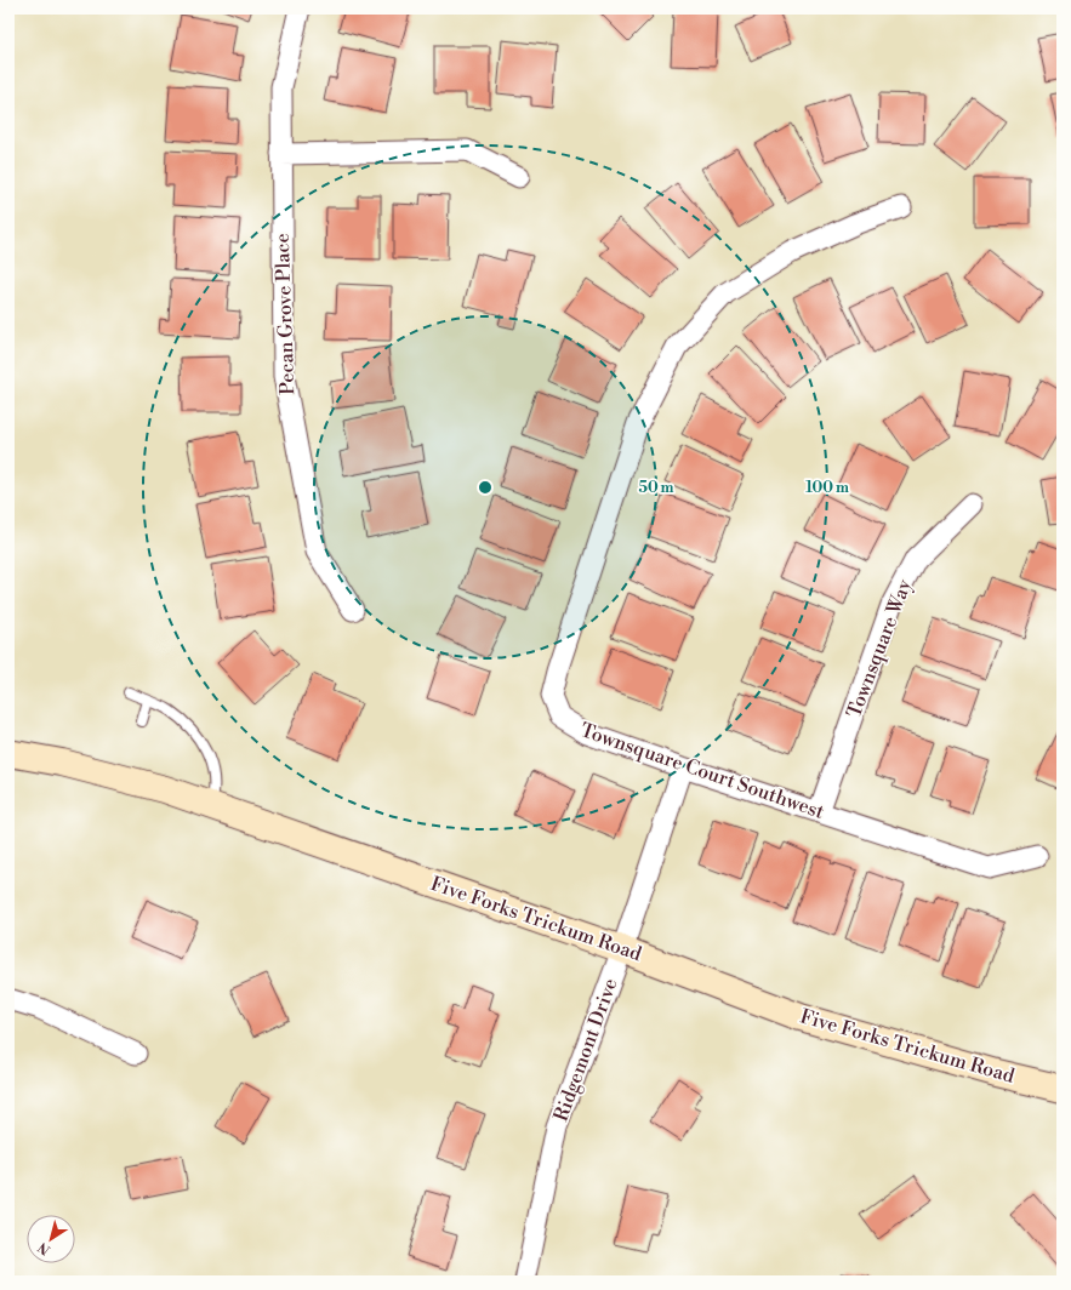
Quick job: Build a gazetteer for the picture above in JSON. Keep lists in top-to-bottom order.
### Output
{
  "streets": {
    "main road": ["Five Forks Trickum Road"],
    "street": [
      "Pecan Grove Place",
      "Townsquare Way",
      "Townsquare Court Southwest",
      "Ridgemont Drive"
    ]
  },
  "crossings": [
    ["Townsquare Way", "Townsquare Court Southwest"],
    ["Townsquare Court Southwest", "Ridgemont Drive"],
    ["Five Forks Trickum Road", "Ridgemont Drive"]
  ],
  "north": "bottom left",
  "rings": ["50 m", "100 m"]
}
